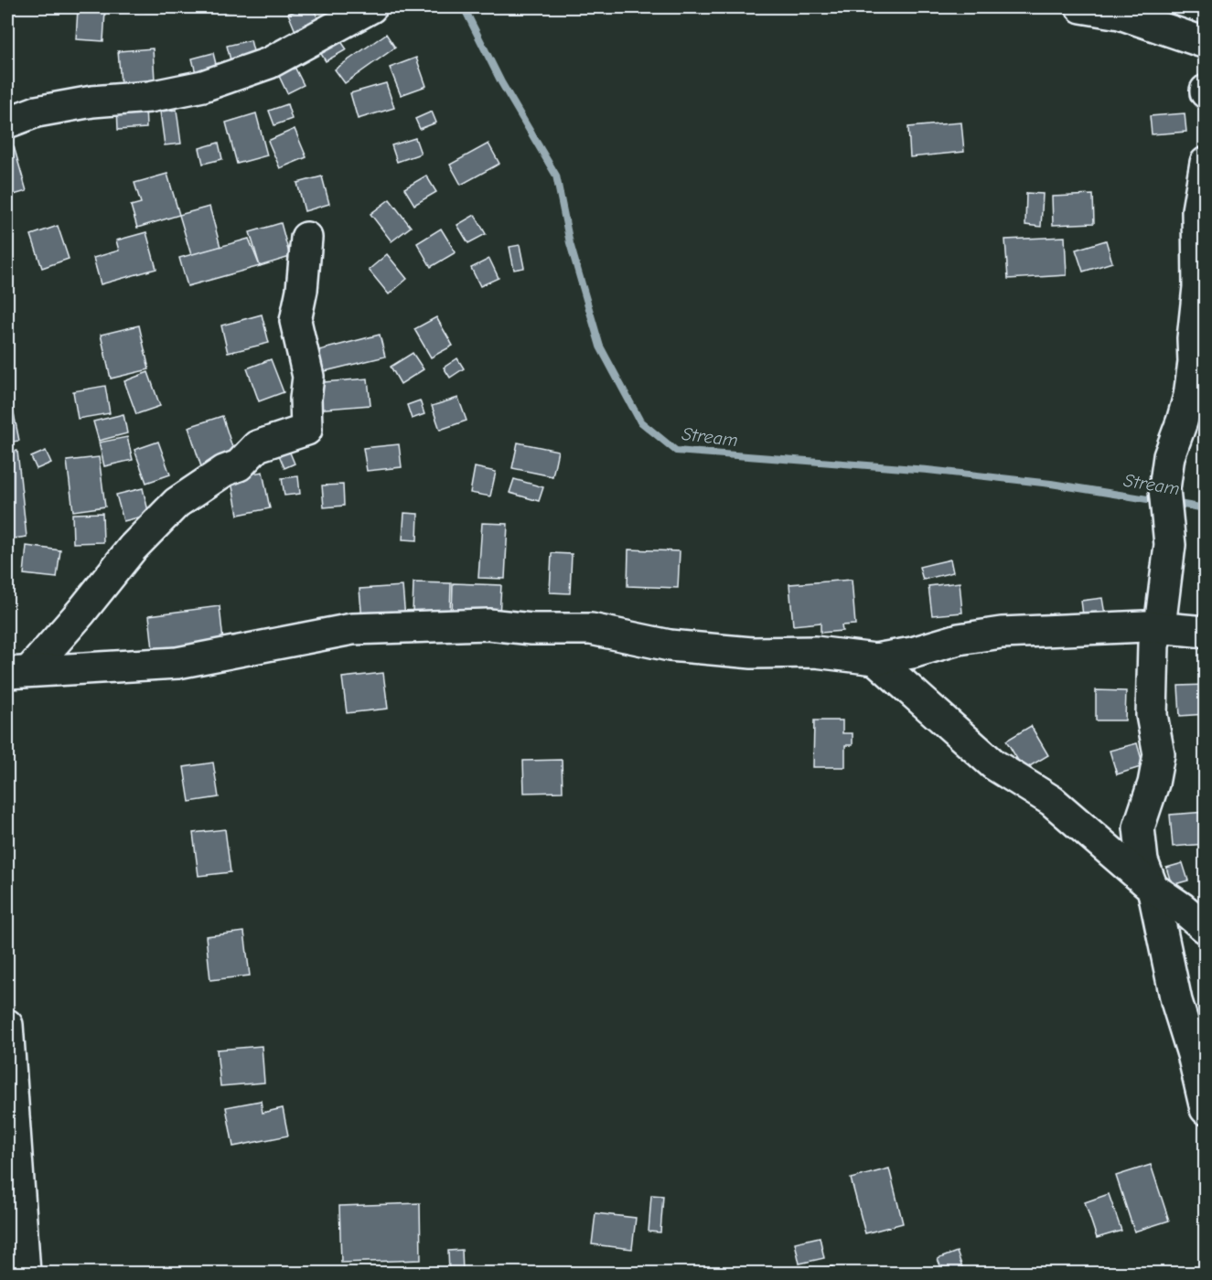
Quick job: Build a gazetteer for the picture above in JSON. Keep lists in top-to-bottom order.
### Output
{
  "water": ["Stream"]
}
